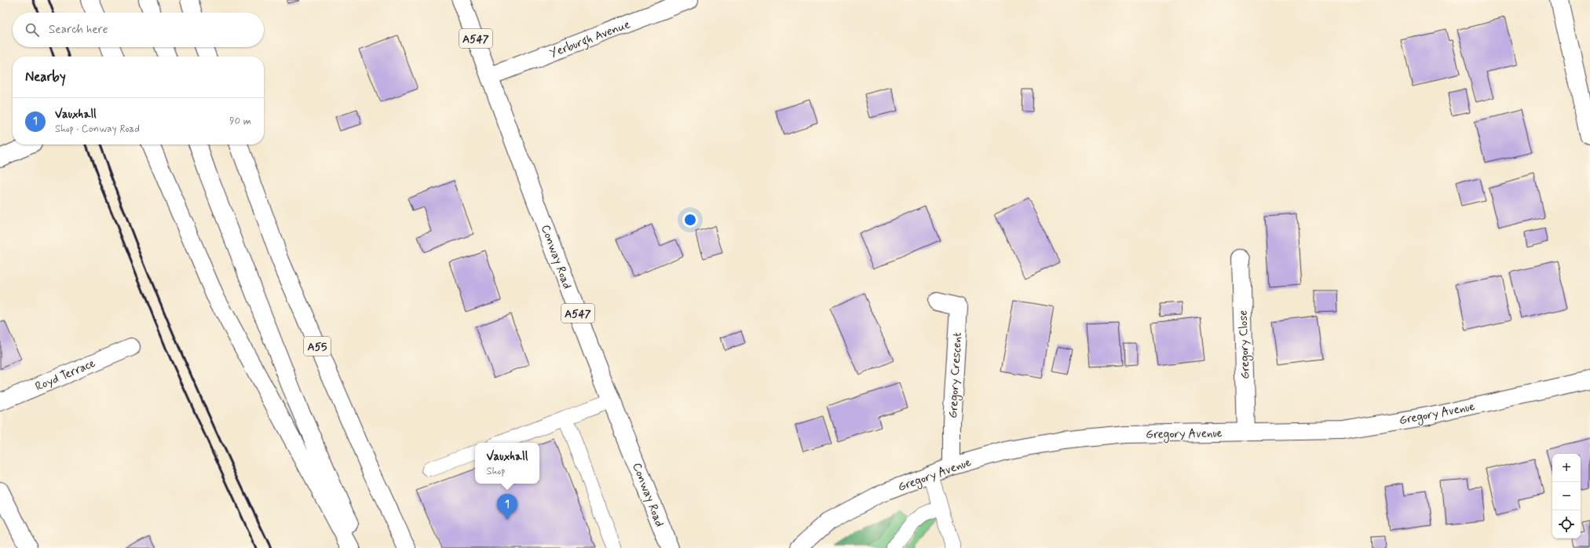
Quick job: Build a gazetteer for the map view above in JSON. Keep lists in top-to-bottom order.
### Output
{
  "streets": {
    "main road": [
      "A547",
      "Yerburgh Avenue",
      "Conway Road",
      "Gregory Close",
      "A55",
      "Royd Terrace",
      "Gregory Crescent",
      "Gregory Avenue"
    ]
  },
  "crossings": [
    ["Yerburgh Avenue", "Conway Road"],
    ["Gregory Close", "Gregory Avenue"],
    ["Gregory Crescent", "Gregory Avenue"]
  ],
  "page": {
    "search": "Search here",
    "heading": "Nearby",
    "list": [
      {
        "mark": "1",
        "name": "Vauxhall",
        "note": "Shop · Conway Road",
        "value": "90 m"
      }
    ],
    "popup": ["Vauxhall", "Shop"],
    "map_buttons": ["+", "−"],
    "pins": "1"
  }
}
